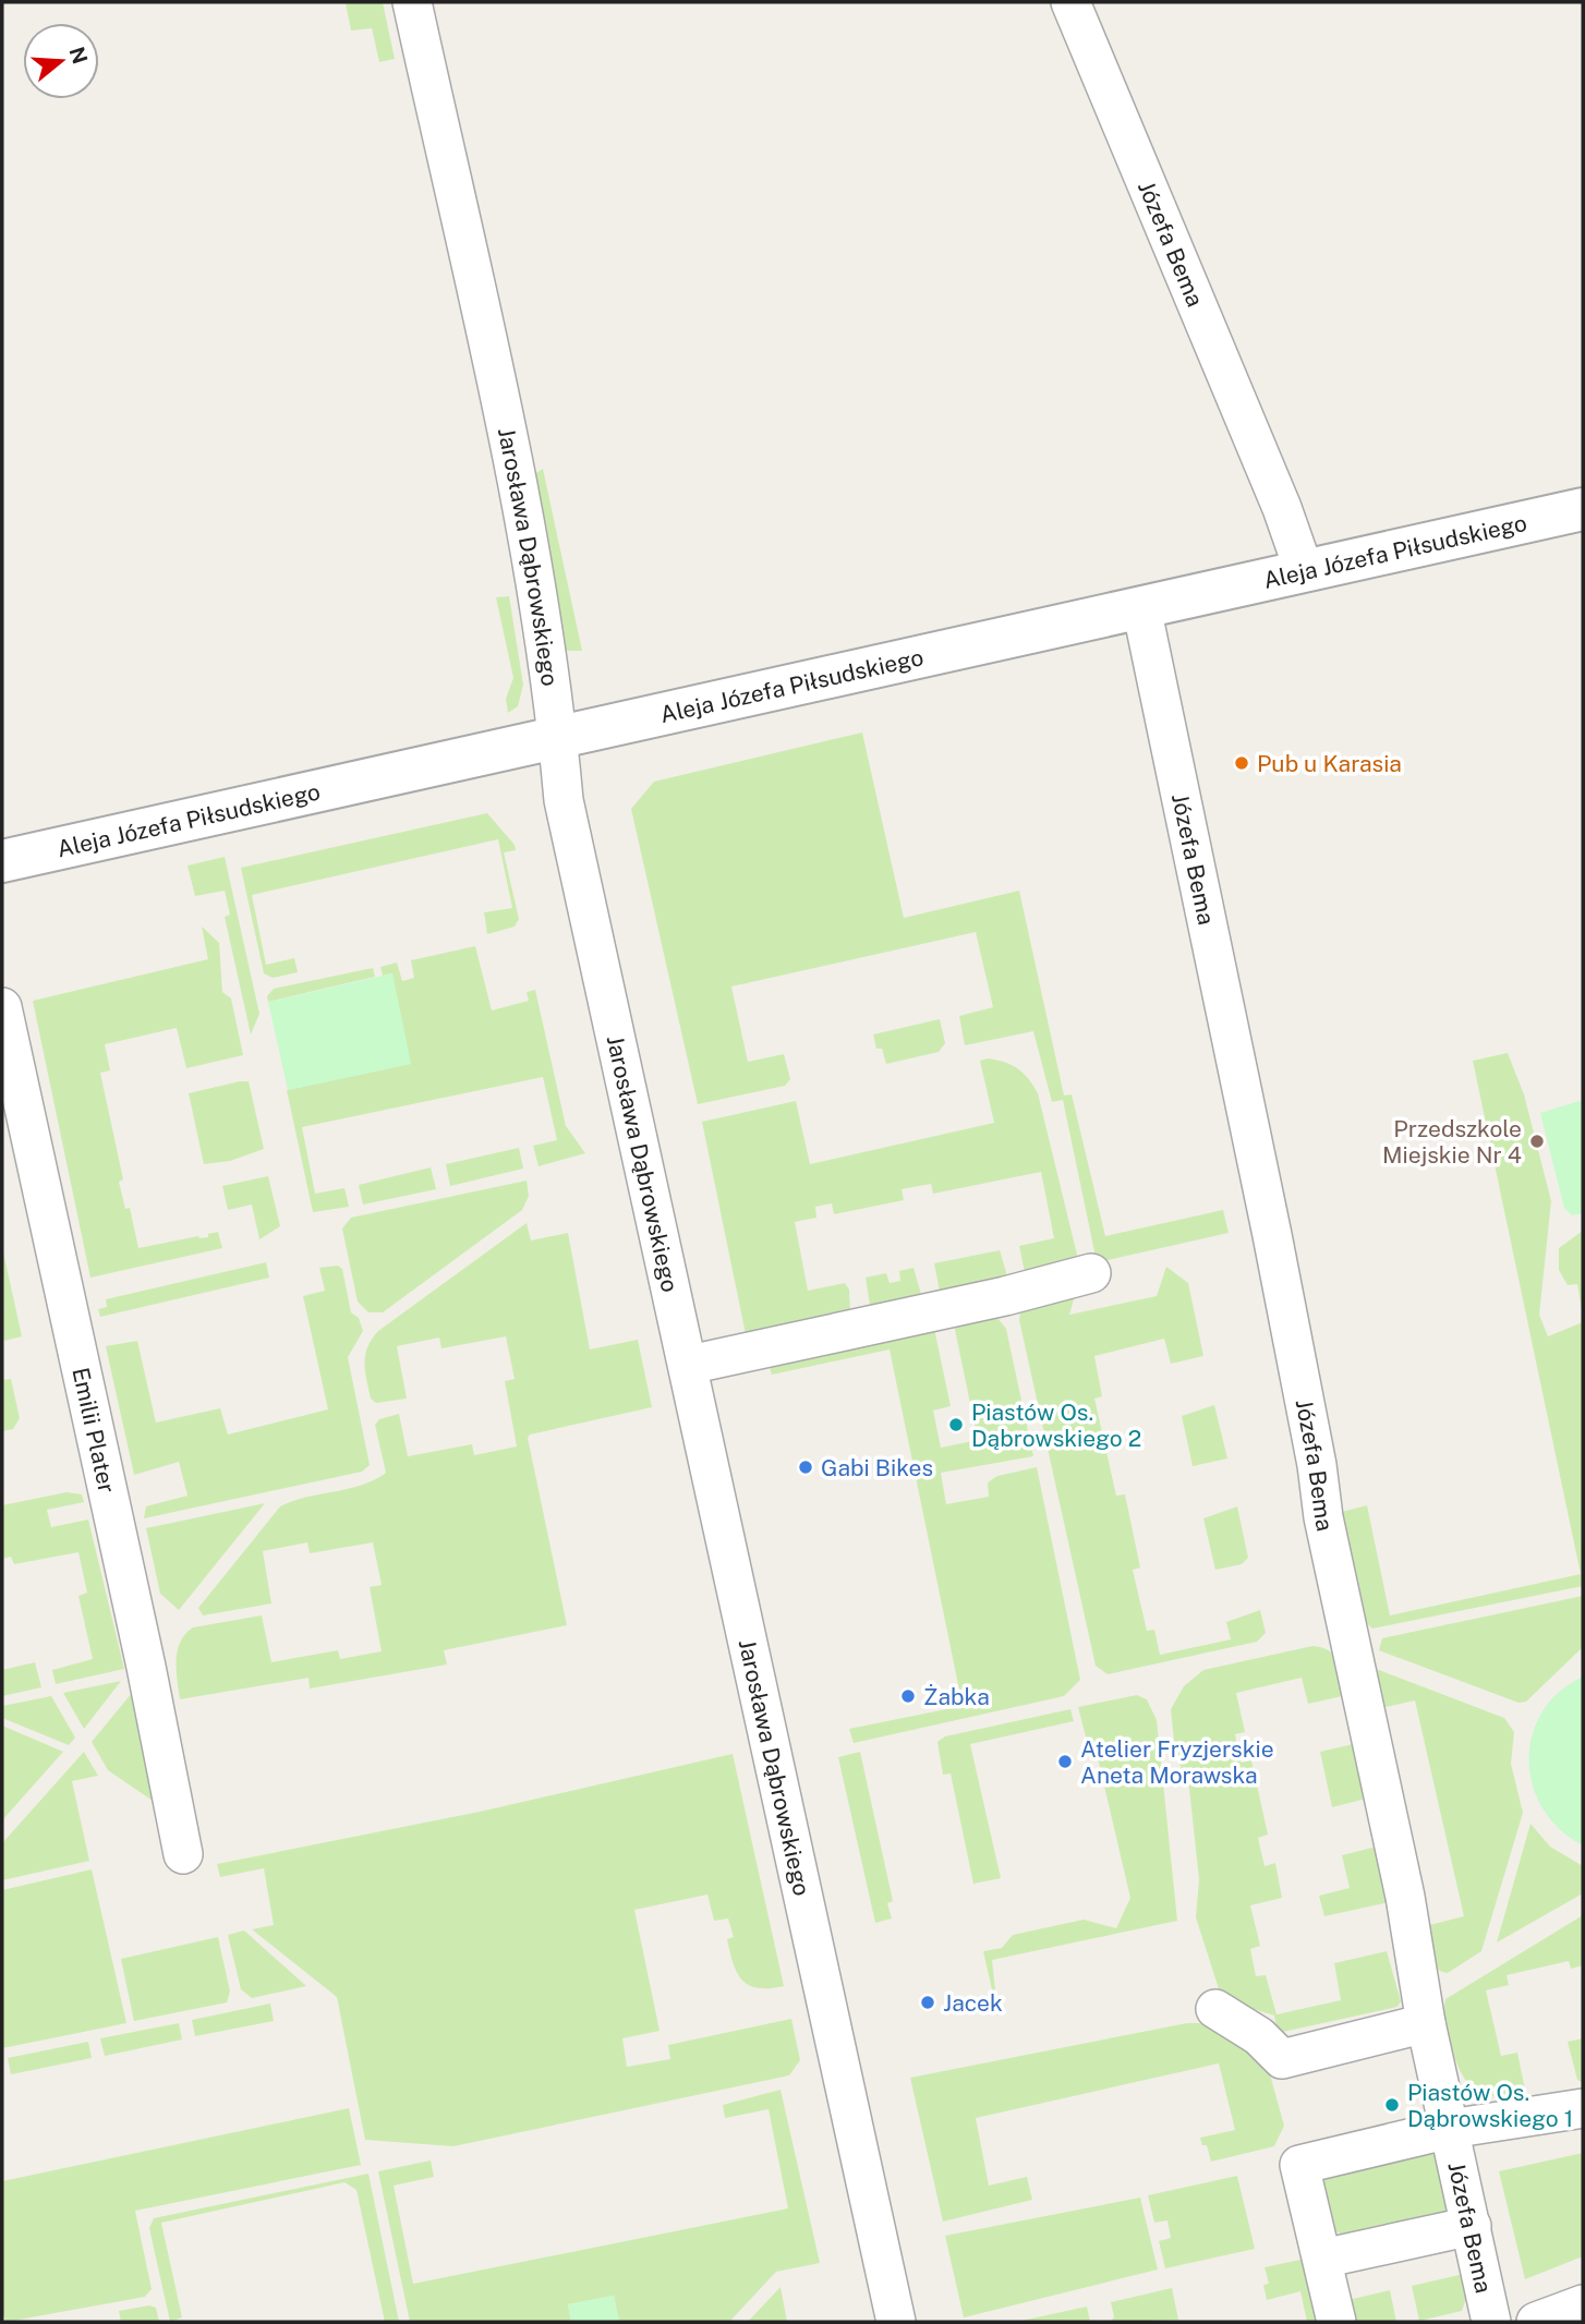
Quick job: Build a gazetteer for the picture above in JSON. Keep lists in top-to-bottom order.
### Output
{
  "streets": {
    "street": [
      "Józefa Bema",
      "Aleja Józefa Piłsudskiego",
      "Jarosława Dąbrowskiego",
      "Emilii Plater"
    ]
  },
  "crossings": [
    ["Józefa Bema", "Aleja Józefa Piłsudskiego"],
    ["Aleja Józefa Piłsudskiego", "Jarosława Dąbrowskiego"]
  ],
  "places": [
    "Pub u Karasia",
    "Przedszkole Miejskie Nr 4",
    "Piastów Os. Dąbrowskiego 2",
    "Gabi Bikes",
    "Żabka",
    "Atelier Fryzjerskie Aneta Morawska",
    "Jacek",
    "Piastów Os. Dąbrowskiego 1"
  ],
  "north": "right"
}
